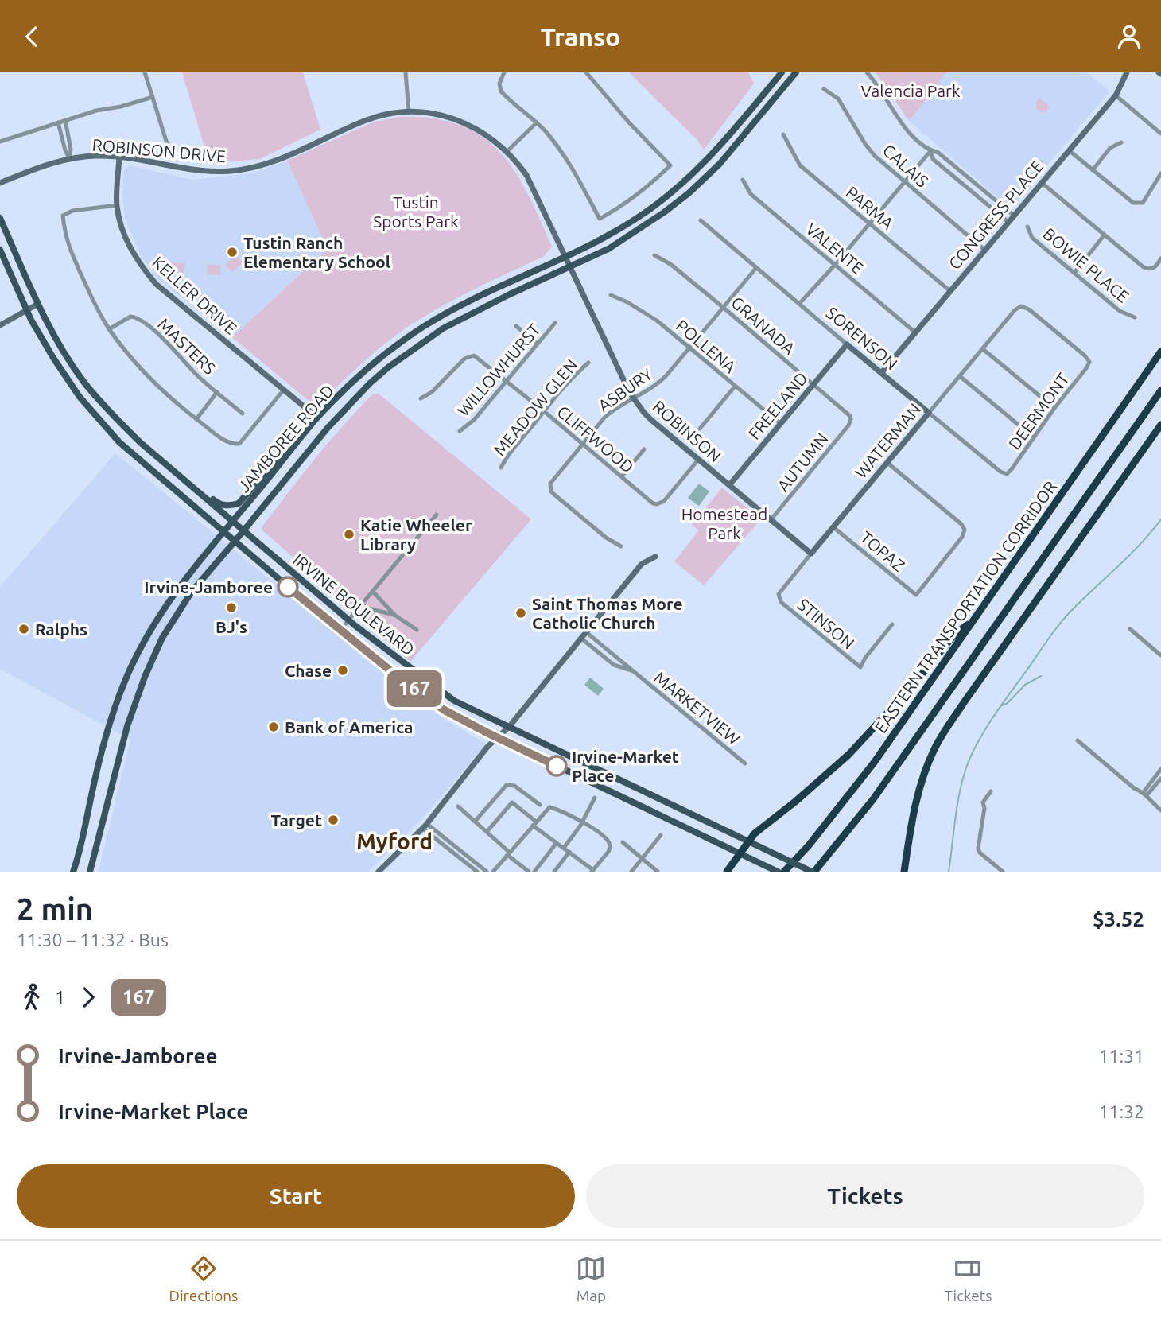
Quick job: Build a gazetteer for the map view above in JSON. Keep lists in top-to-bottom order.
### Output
{
  "streets": {
    "highway": ["EASTERN TRANSPORTATION CORRIDOR"],
    "main road": ["JAMBOREE ROAD", "IRVINE BOULEVARD"],
    "street": [
      "ROBINSON DRIVE",
      "CALAIS",
      "PARMA",
      "CONGRESS PLACE",
      "VALENTE",
      "BOWIE PLACE",
      "KELLER DRIVE",
      "GRANADA",
      "SORENSON",
      "MASTERS",
      "POLLENA",
      "WILLOWHURST",
      "ASBURY",
      "FREELAND",
      "MEADOW GLEN",
      "DEERMONT",
      "ROBINSON",
      "CLIFFWOOD",
      "WATERMAN",
      "AUTUMN",
      "TOPAZ",
      "STINSON",
      "MARKETVIEW"
    ]
  },
  "crossings": [
    ["ROBINSON DRIVE", "KELLER DRIVE"],
    ["ROBINSON DRIVE", "ROBINSON"],
    ["ROBINSON DRIVE", "JAMBOREE ROAD"],
    ["CALAIS", "CONGRESS PLACE"],
    ["PARMA", "CONGRESS PLACE"],
    ["CONGRESS PLACE", "VALENTE"],
    ["CONGRESS PLACE", "SORENSON"],
    ["KELLER DRIVE", "JAMBOREE ROAD"],
    ["GRANADA", "ASBURY"],
    ["GRANADA", "FREELAND"],
    ["GRANADA", "AUTUMN"],
    ["SORENSON", "ASBURY"],
    ["SORENSON", "FREELAND"],
    ["SORENSON", "DEERMONT"],
    ["SORENSON", "WATERMAN"],
    ["POLLENA", "ASBURY"],
    ["POLLENA", "FREELAND"],
    ["WILLOWHURST", "CLIFFWOOD"],
    ["ASBURY", "ROBINSON"],
    ["ASBURY", "CLIFFWOOD"],
    ["FREELAND", "ROBINSON"],
    ["MEADOW GLEN", "CLIFFWOOD"],
    ["DEERMONT", "WATERMAN"],
    ["ROBINSON", "JAMBOREE ROAD"],
    ["ROBINSON", "CLIFFWOOD"],
    ["ROBINSON", "WATERMAN"],
    ["ROBINSON", "AUTUMN"],
    ["JAMBOREE ROAD", "IRVINE BOULEVARD"],
    ["WATERMAN", "TOPAZ"],
    ["WATERMAN", "STINSON"],
    ["IRVINE BOULEVARD", "EASTERN TRANSPORTATION CORRIDOR"]
  ],
  "districts": ["Myford"],
  "parks": ["Valencia Park", "Tustin Sports Park", "Homestead Park"],
  "places": [
    "Tustin Ranch Elementary School",
    "Katie Wheeler Library",
    "Irvine-Jamboree",
    "BJ's",
    "Saint Thomas More Catholic Church",
    "Ralphs",
    "Chase",
    "Bank of America",
    "Irvine-Market Place",
    "Target"
  ],
  "lines": ["bus line 167"],
  "page": {
    "header": "Transo",
    "on_map": "167",
    "heading": ["2 min", "11:30 – 11:32 · Bus", "$3.52"],
    "legs": ["1", "167"],
    "list": [
      {
        "name": "Irvine-Jamboree",
        "value": "11:31"
      },
      {
        "name": "Irvine-Market Place",
        "value": "11:32"
      }
    ],
    "buttons": ["Start", "Tickets"],
    "tabs": ["Directions", "Map", "Tickets"]
  }
}
